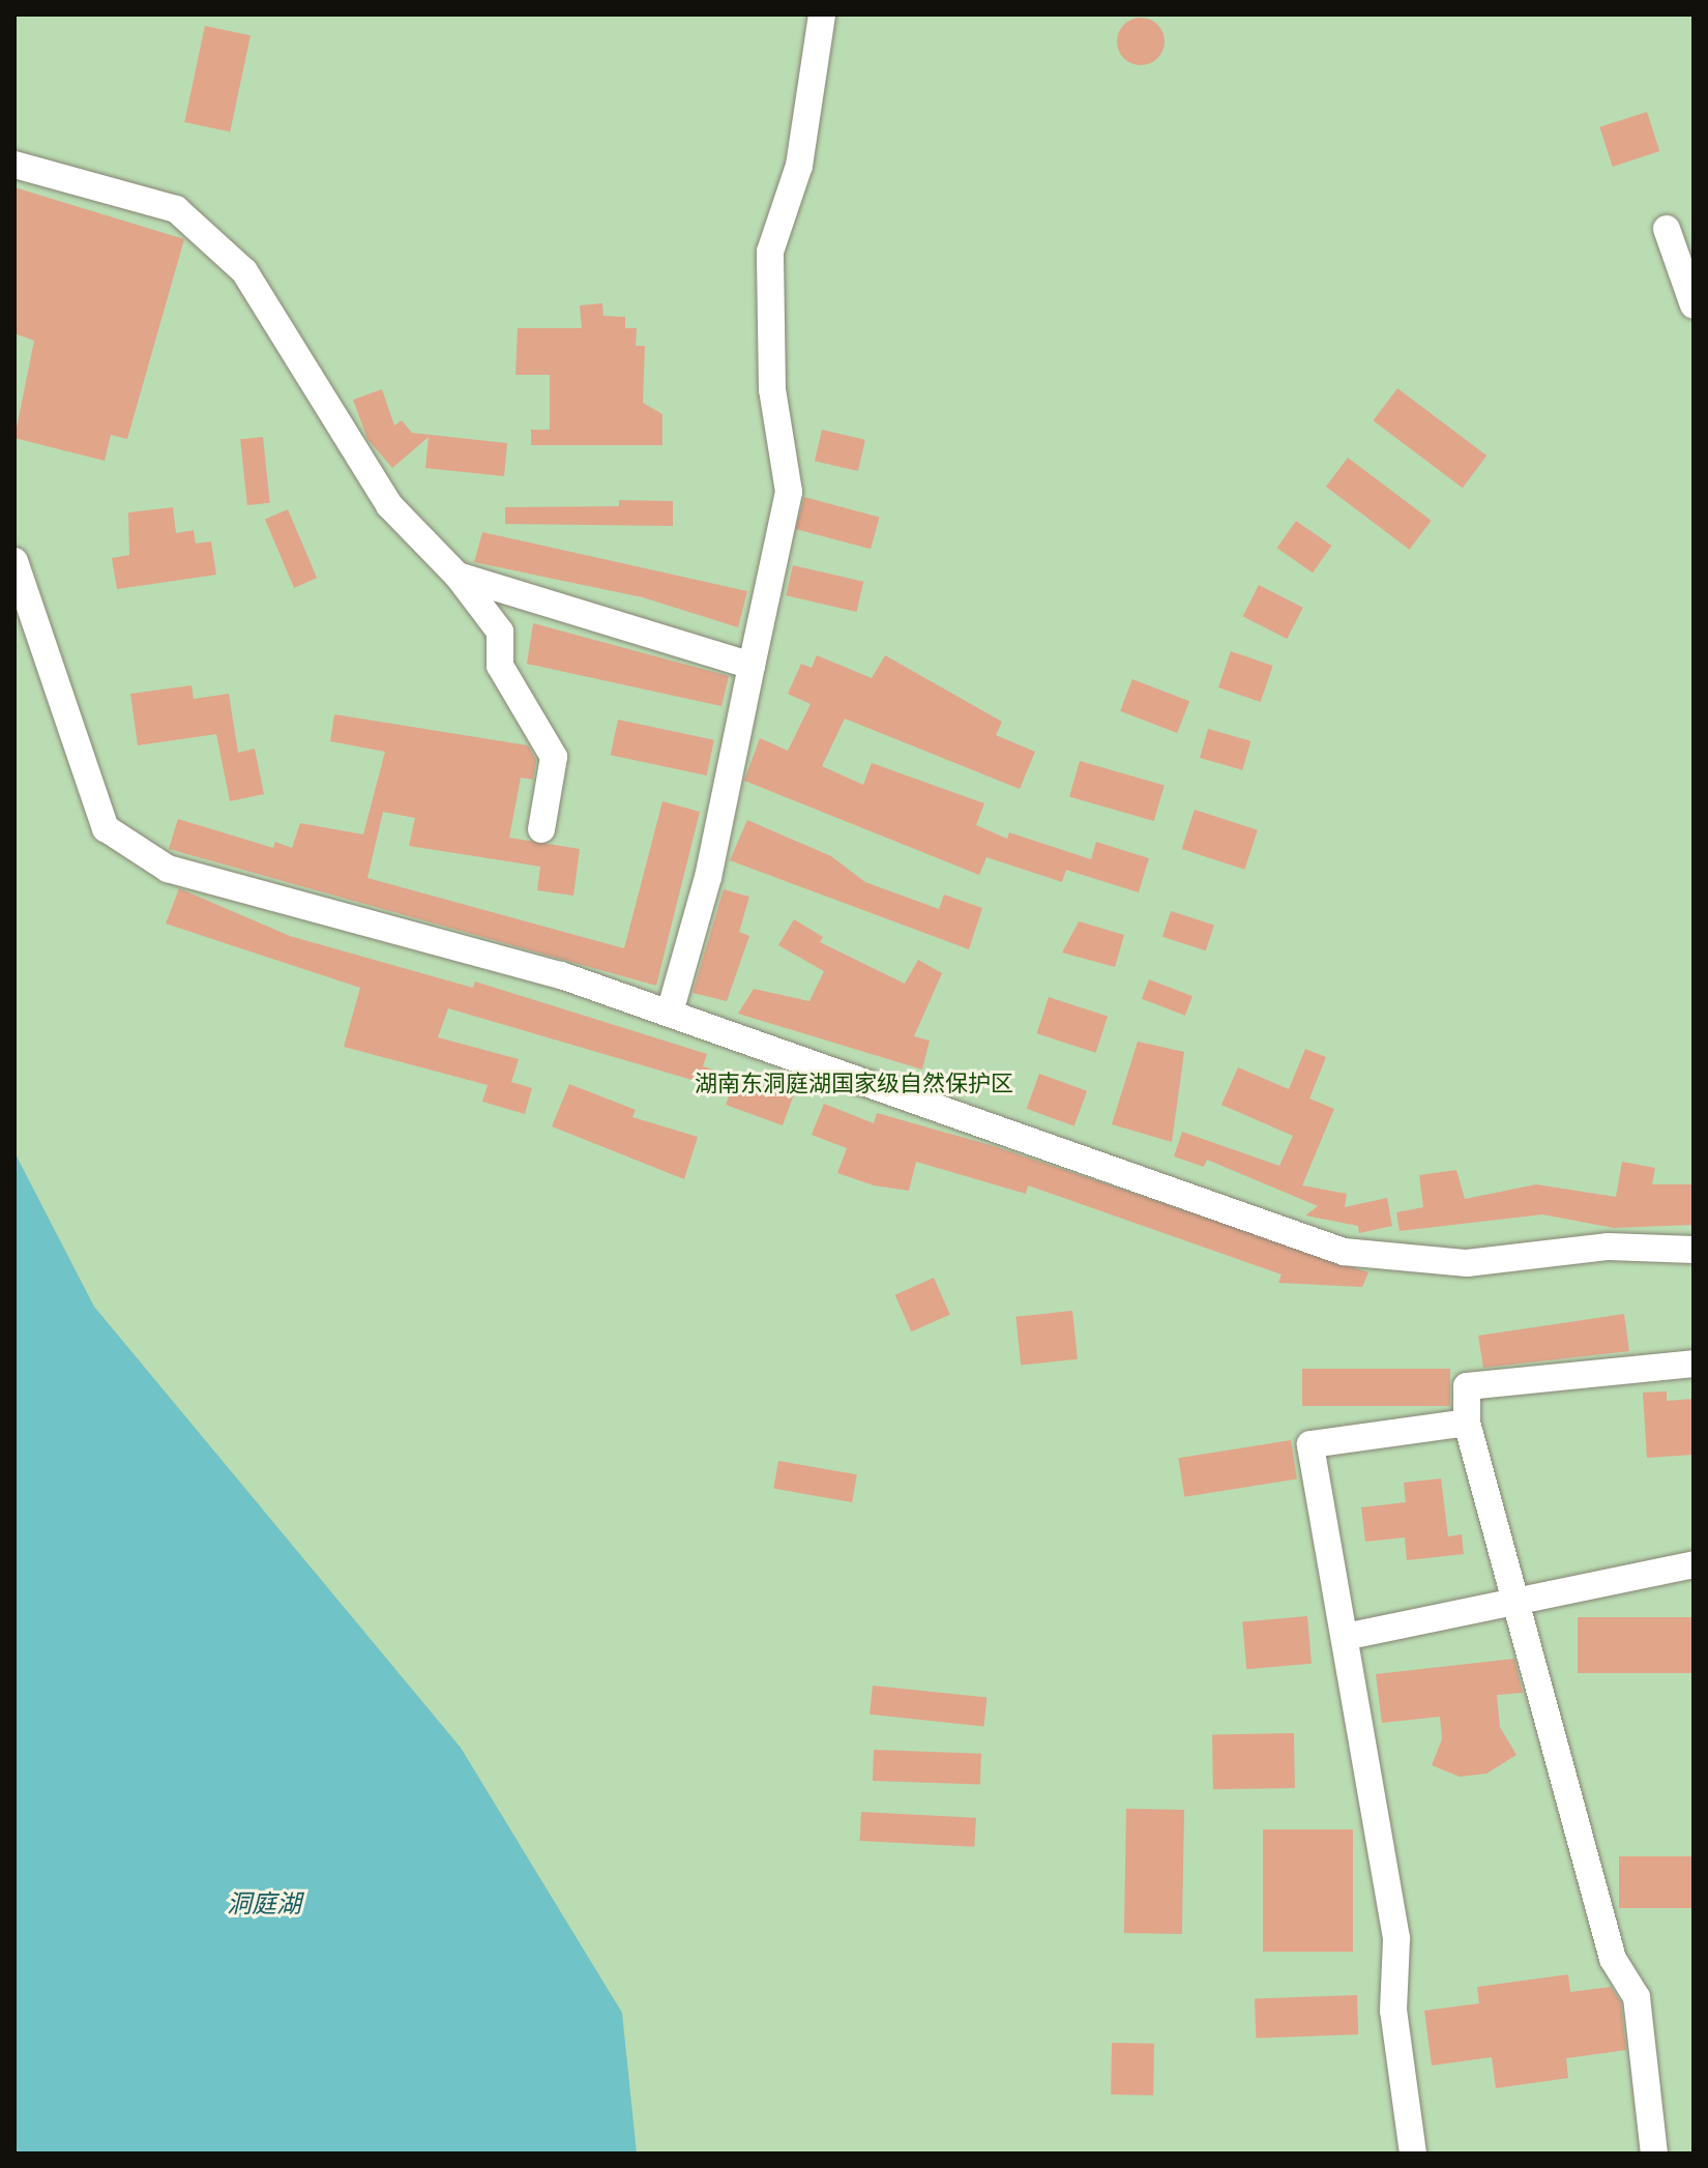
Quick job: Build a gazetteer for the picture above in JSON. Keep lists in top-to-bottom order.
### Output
{
  "water": ["洞庭湖"],
  "parks": ["湖南东洞庭湖国家级自然保护区"]
}
